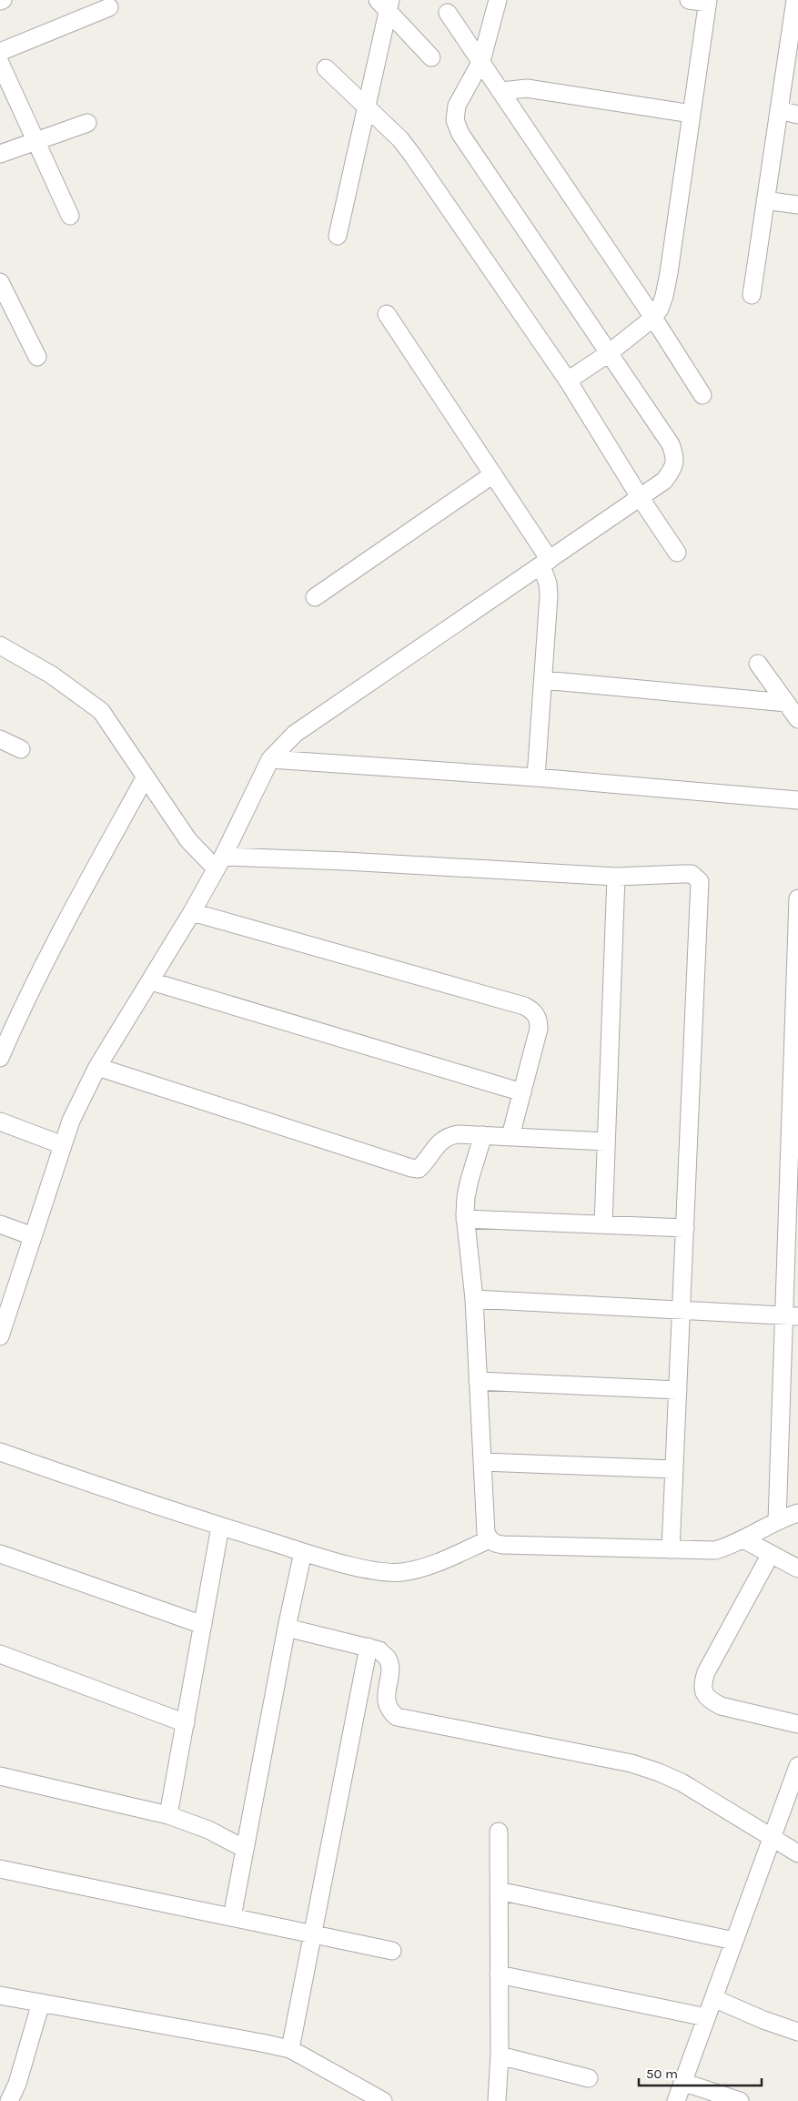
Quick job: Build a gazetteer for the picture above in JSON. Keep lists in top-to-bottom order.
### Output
{
  "scale_bar": "50 m"
}
